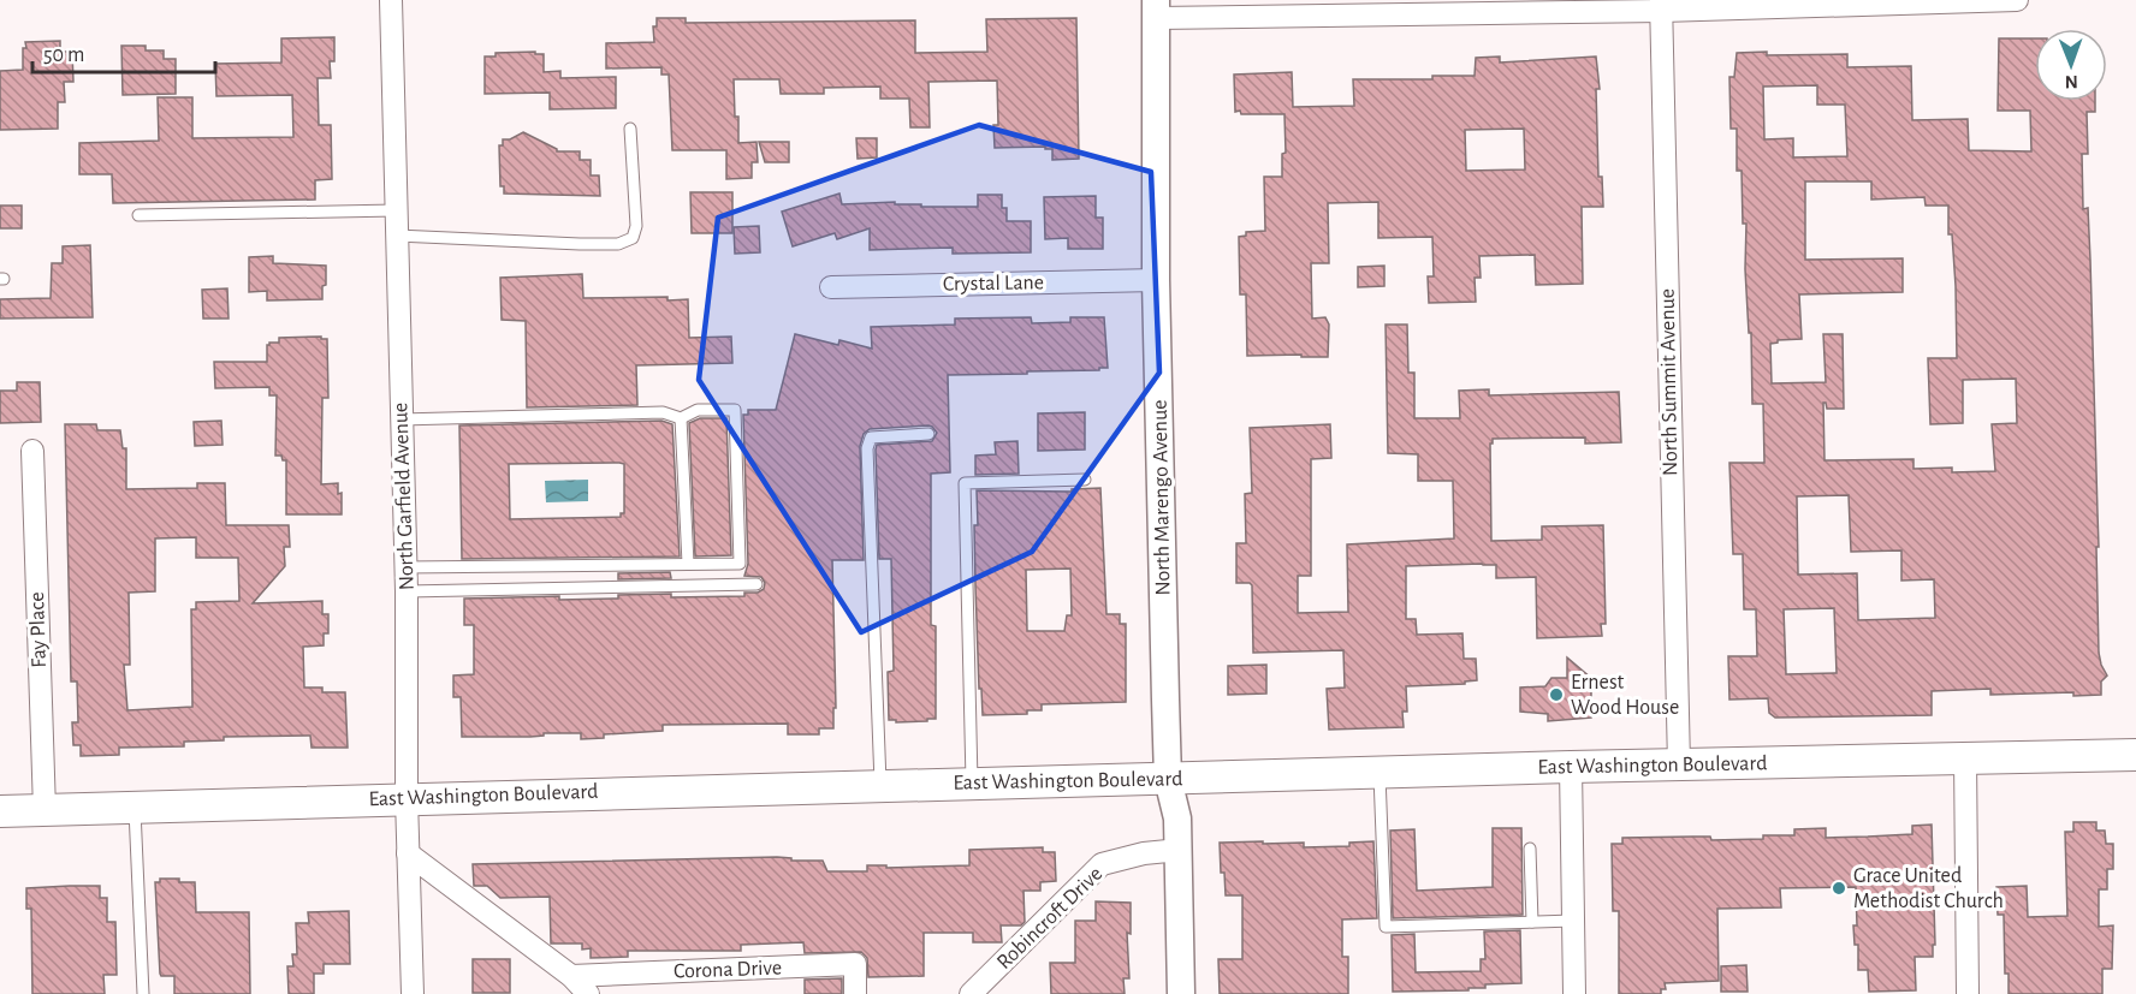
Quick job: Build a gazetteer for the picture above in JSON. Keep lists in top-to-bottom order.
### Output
{
  "streets": {
    "main road": ["East Washington Boulevard"],
    "street": [
      "Crystal Lane",
      "North Summit Avenue",
      "North Garfield Avenue",
      "North Marengo Avenue",
      "Fay Place",
      "Robincroft Drive",
      "Corona Drive"
    ]
  },
  "crossings": [
    ["Crystal Lane", "North Marengo Avenue"],
    ["North Summit Avenue", "East Washington Boulevard"],
    ["North Garfield Avenue", "East Washington Boulevard"],
    ["North Marengo Avenue", "East Washington Boulevard"],
    ["North Marengo Avenue", "Robincroft Drive"],
    ["Fay Place", "East Washington Boulevard"]
  ],
  "places": ["Ernest Wood House", "Grace United Methodist Church"],
  "scale_bar": "50 m",
  "north": "bottom"
}
